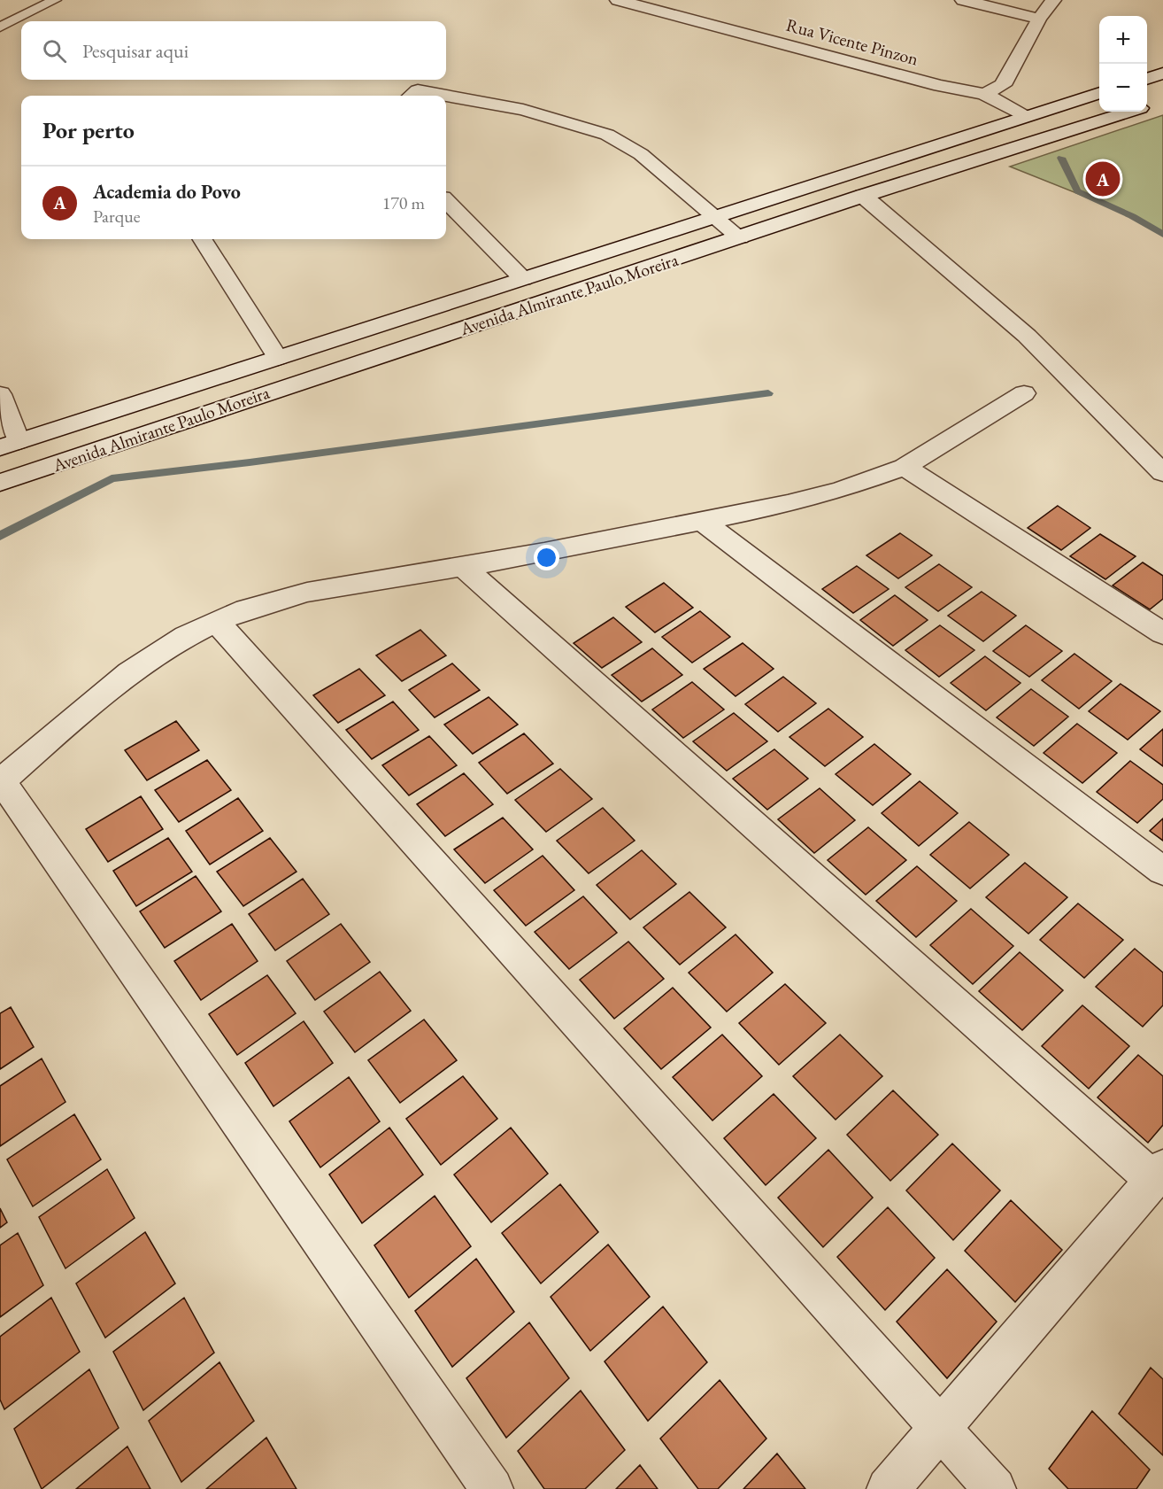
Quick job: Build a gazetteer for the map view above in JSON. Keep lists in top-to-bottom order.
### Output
{
  "streets": {
    "street": ["Rua Vicente Pinzon", "Avenida Almirante Paulo Moreira"]
  },
  "crossings": [
    ["Rua Vicente Pinzon", "Avenida Almirante Paulo Moreira"]
  ],
  "page": {
    "map_buttons": ["+", "−"],
    "search": "Pesquisar aqui",
    "heading": "Por perto",
    "pins": "A",
    "list": [
      {
        "mark": "A",
        "name": "Academia do Povo",
        "note": "Parque",
        "value": "170 m"
      }
    ]
  }
}
